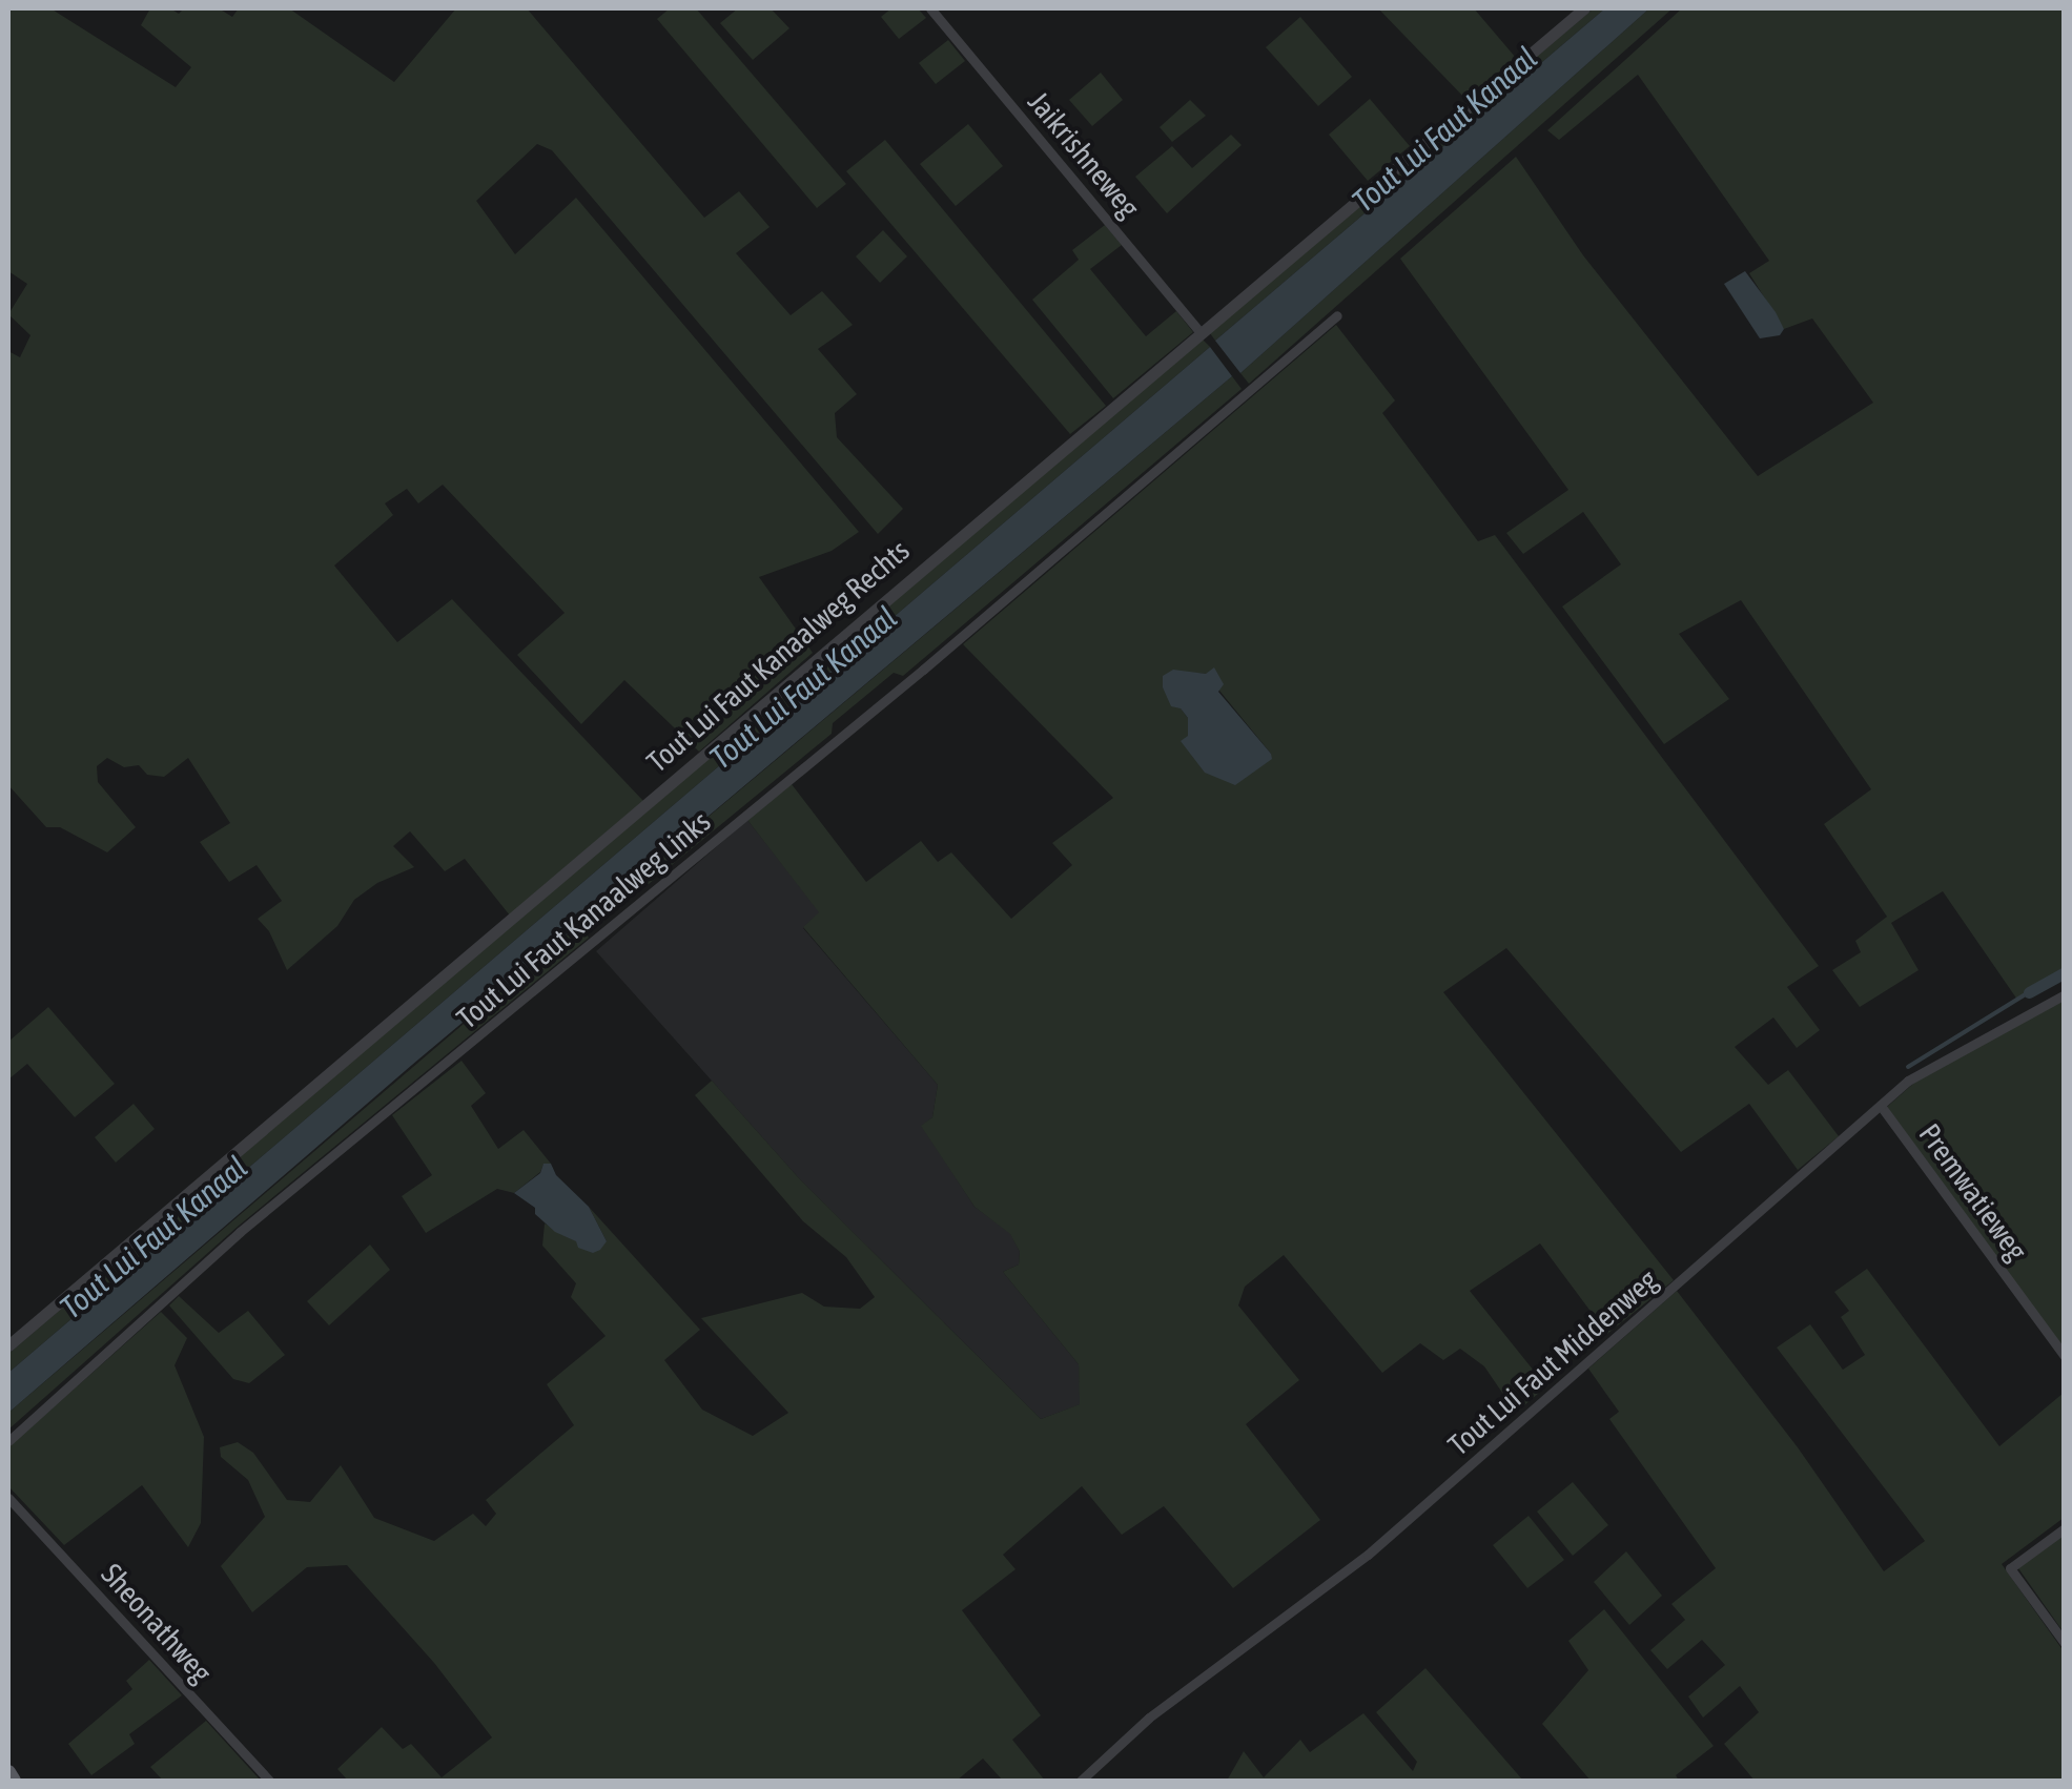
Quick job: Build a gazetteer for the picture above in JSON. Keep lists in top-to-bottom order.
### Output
{
  "streets": {
    "street": [
      "Jaikrishneweg",
      "Tout Lui Faut Kanaalweg Rechts",
      "Tout Lui Faut Kanaalweg Links",
      "Premwatieweg",
      "Tout Lui Faut Middenweg",
      "Sheonathweg"
    ]
  },
  "crossings": [
    ["Jaikrishneweg", "Tout Lui Faut Kanaalweg Rechts"],
    ["Premwatieweg", "Tout Lui Faut Middenweg"]
  ],
  "water": ["Tout Lui Faut Kanaal"]
}
